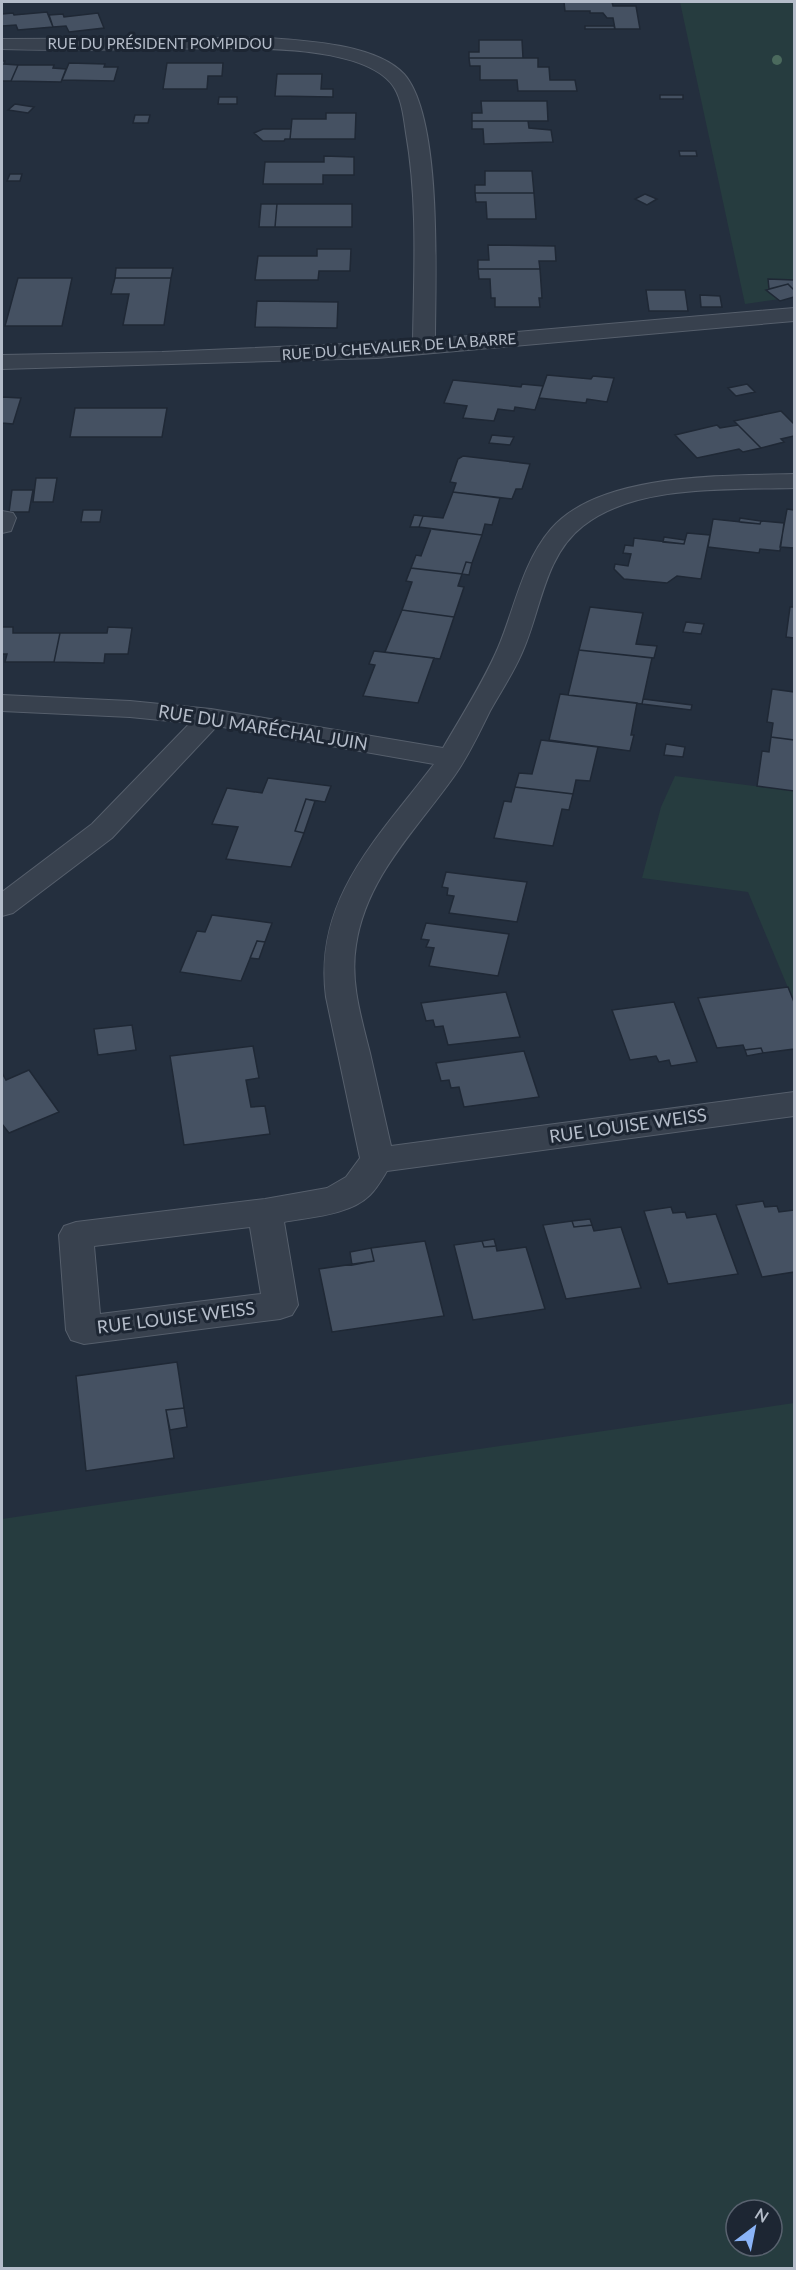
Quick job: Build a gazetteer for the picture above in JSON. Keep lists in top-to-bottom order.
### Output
{
  "streets": {
    "street": [
      "RUE DU PRÉSIDENT POMPIDOU",
      "RUE DU CHEVALIER DE LA BARRE",
      "RUE DU MARÉCHAL JUIN",
      "RUE LOUISE WEISS"
    ]
  },
  "crossings": [
    ["RUE DU PRÉSIDENT POMPIDOU", "RUE DU CHEVALIER DE LA BARRE"]
  ],
  "north": "top right"
}
